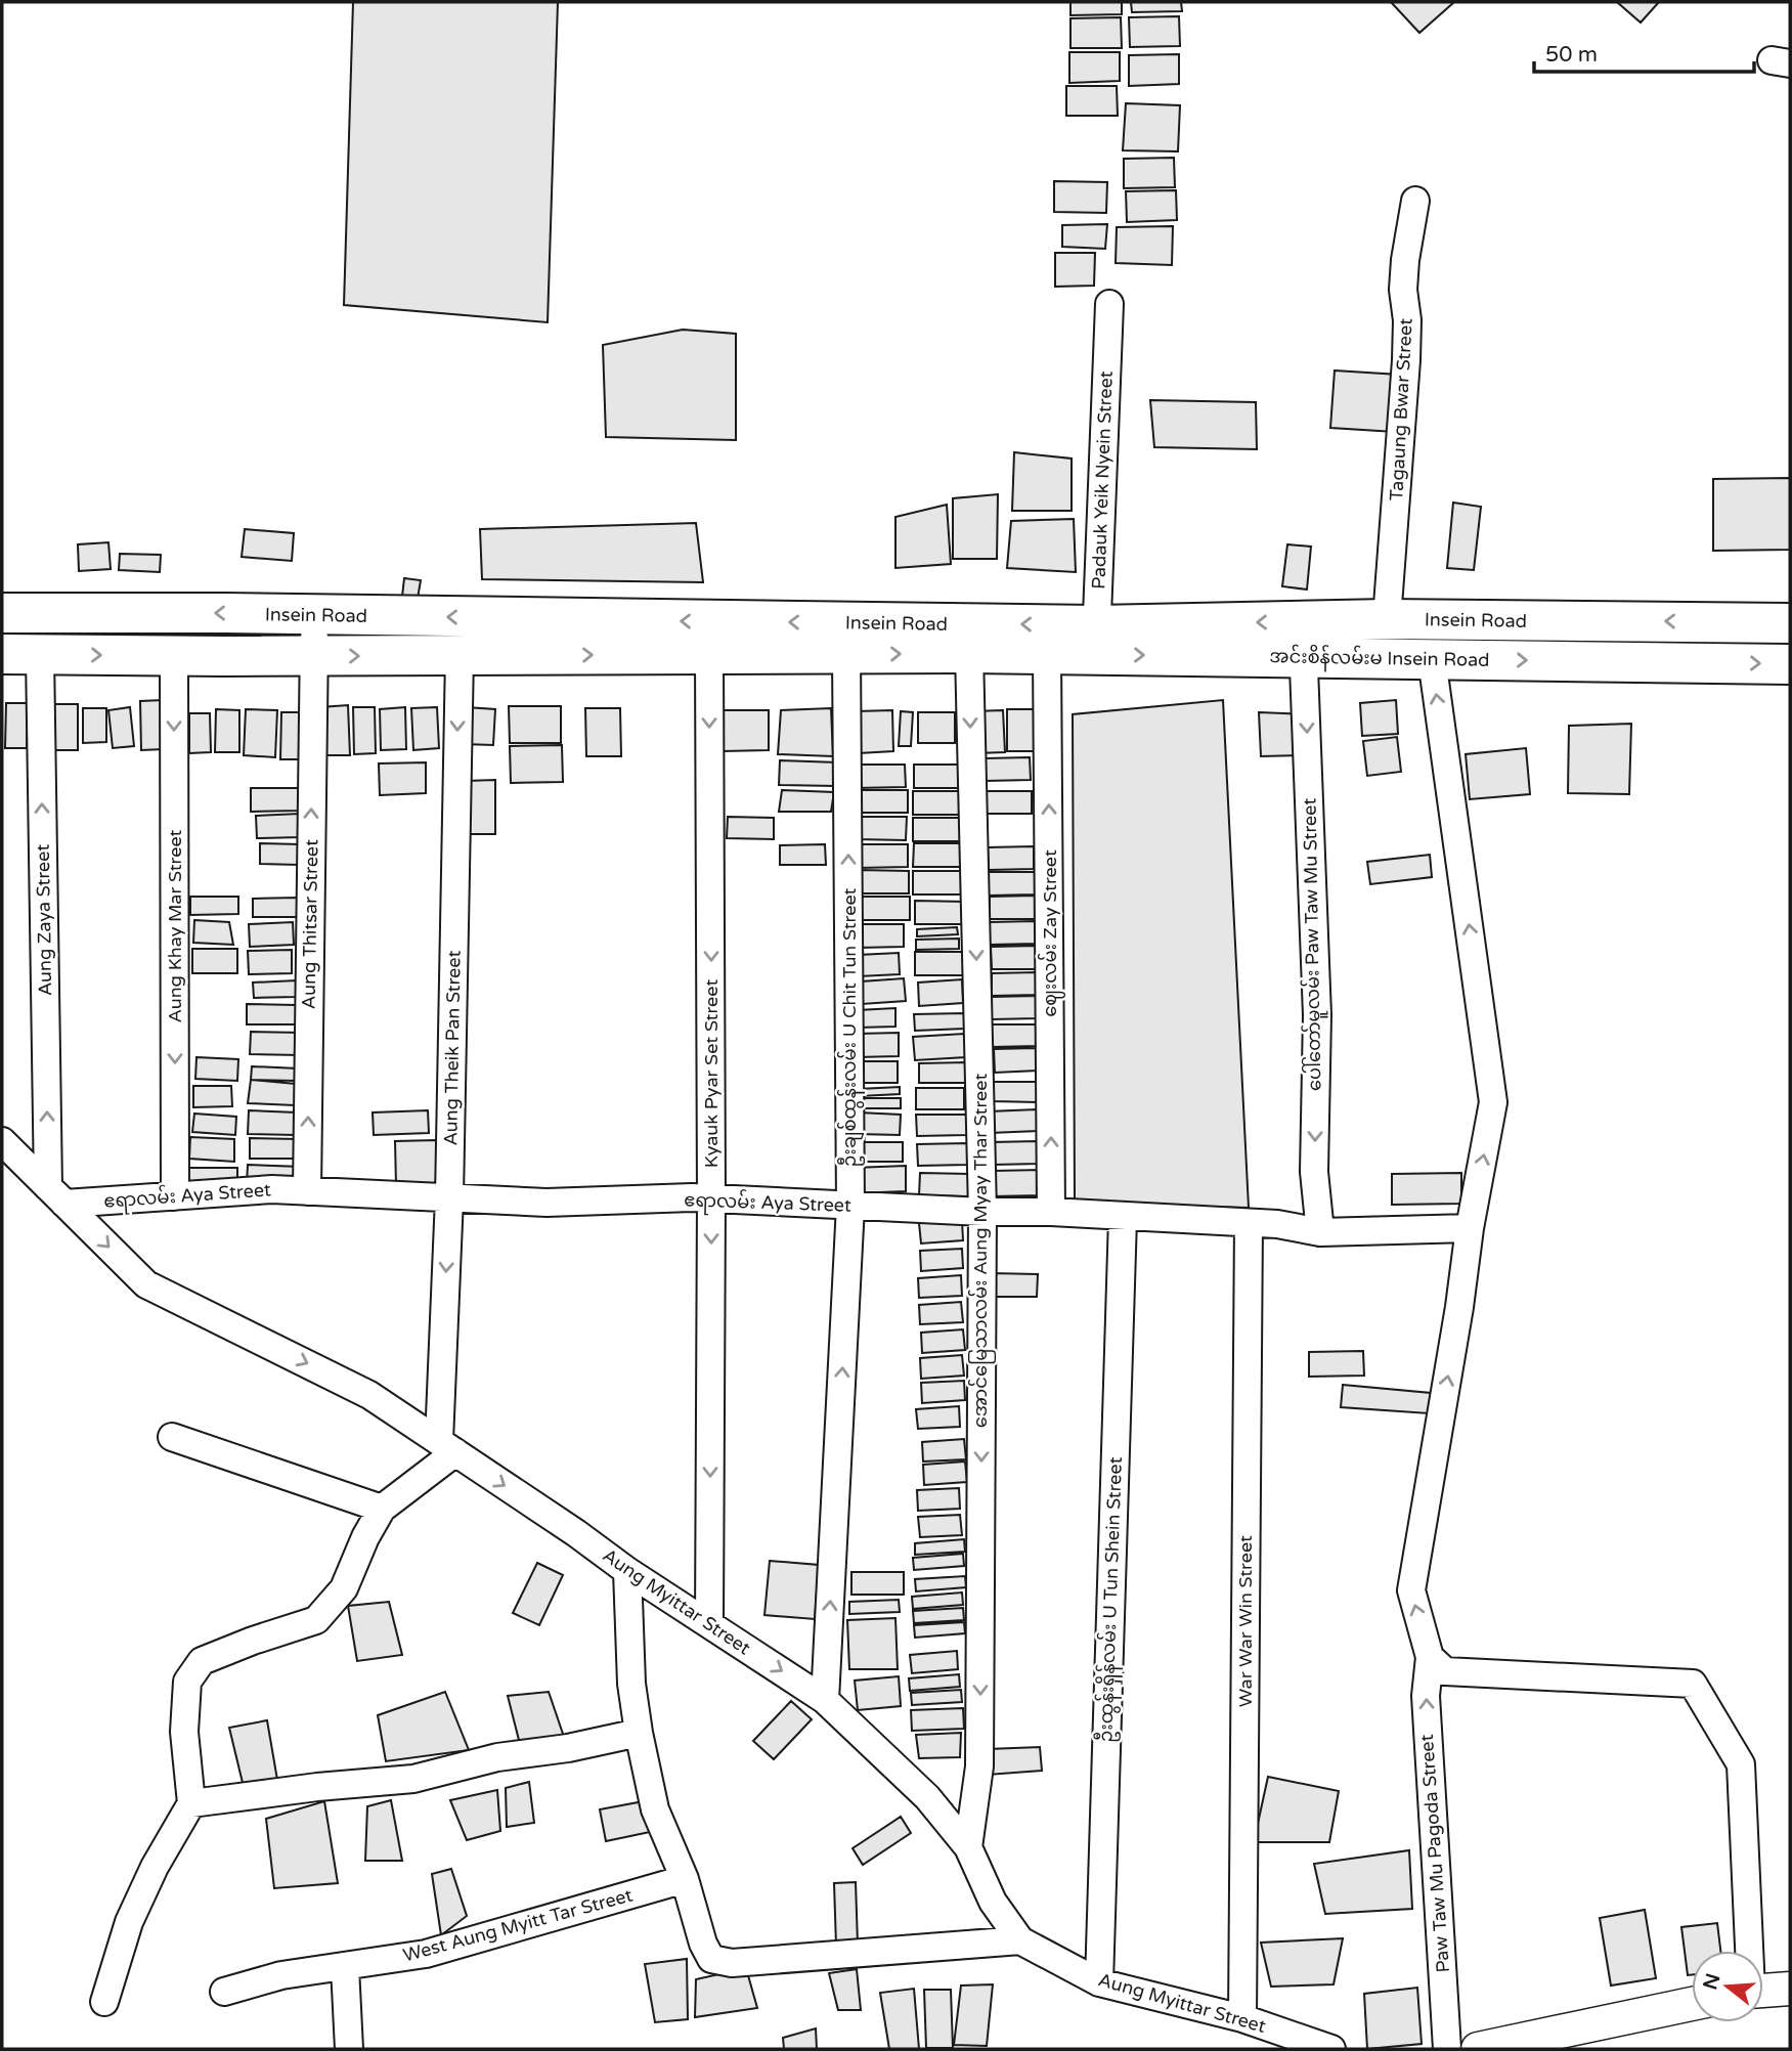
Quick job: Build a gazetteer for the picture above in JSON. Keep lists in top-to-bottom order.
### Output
{
  "streets": {
    "main road": ["Insein Road", "အင်းစိန်လမ်းမ Insein Road"],
    "street": [
      "Tagaung Bwar Street",
      "Padauk Yeik Nyein Street",
      "Aung Zaya Street",
      "Aung Thitsar Street",
      "Aung Khay Mar Street",
      "ဈေးလမ်း Zay Street",
      "ပေါ်တော်မူလမ်း Paw Taw Mu Street",
      "ဦးချစ်ထွန်းလမ်း U Chit Tun Street",
      "Aung Theik Pan Street",
      "Kyauk Pyar Set Street",
      "ဧရာလမ်း Aya Street",
      "အောင်မြေသာလမ်း Aung Myay Thar Street",
      "ဦးထွန်းရှိန်လမ်း U Tun Shein Street",
      "Aung Myittar Street",
      "War War Win Street",
      "Paw Taw Mu Pagoda Street",
      "West Aung Myitt Tar Street"
    ]
  },
  "crossings": [
    ["Tagaung Bwar Street", "Insein Road"],
    ["Padauk Yeik Nyein Street", "Insein Road"],
    ["Padauk Yeik Nyein Street", "အင်းစိန်လမ်းမ Insein Road"],
    ["Insein Road", "အင်းစိန်လမ်းမ Insein Road"],
    ["Insein Road", "Aung Zaya Street"],
    ["Insein Road", "Aung Thitsar Street"],
    ["Insein Road", "Aung Khay Mar Street"],
    ["Insein Road", "ပေါ်တော်မူလမ်း Paw Taw Mu Street"],
    ["Insein Road", "ဦးချစ်ထွန်းလမ်း U Chit Tun Street"],
    ["Insein Road", "Aung Theik Pan Street"],
    ["Insein Road", "Kyauk Pyar Set Street"],
    ["Insein Road", "အောင်မြေသာလမ်း Aung Myay Thar Street"],
    ["အင်းစိန်လမ်းမ Insein Road", "ဈေးလမ်း Zay Street"],
    ["အင်းစိန်လမ်းမ Insein Road", "ပေါ်တော်မူလမ်း Paw Taw Mu Street"],
    ["အင်းစိန်လမ်းမ Insein Road", "အောင်မြေသာလမ်း Aung Myay Thar Street"],
    ["Aung Zaya Street", "ဧရာလမ်း Aya Street"],
    ["Aung Zaya Street", "Aung Myittar Street"],
    ["Aung Thitsar Street", "ဧရာလမ်း Aya Street"],
    ["Aung Khay Mar Street", "ဧရာလမ်း Aya Street"],
    ["ဈေးလမ်း Zay Street", "ဧရာလမ်း Aya Street"],
    ["ပေါ်တော်မူလမ်း Paw Taw Mu Street", "ဧရာလမ်း Aya Street"],
    ["ဦးချစ်ထွန်းလမ်း U Chit Tun Street", "ဧရာလမ်း Aya Street"],
    ["ဦးချစ်ထွန်းလမ်း U Chit Tun Street", "Aung Myittar Street"],
    ["Aung Theik Pan Street", "ဧရာလမ်း Aya Street"],
    ["Aung Theik Pan Street", "Aung Myittar Street"],
    ["Kyauk Pyar Set Street", "ဧရာလမ်း Aya Street"],
    ["Kyauk Pyar Set Street", "Aung Myittar Street"],
    ["ဧရာလမ်း Aya Street", "အောင်မြေသာလမ်း Aung Myay Thar Street"],
    ["ဧရာလမ်း Aya Street", "ဦးထွန်းရှိန်လမ်း U Tun Shein Street"],
    ["ဧရာလမ်း Aya Street", "Aung Myittar Street"],
    ["ဧရာလမ်း Aya Street", "War War Win Street"],
    ["အောင်မြေသာလမ်း Aung Myay Thar Street", "Aung Myittar Street"],
    ["ဦးထွန်းရှိန်လမ်း U Tun Shein Street", "Aung Myittar Street"],
    ["Aung Myittar Street", "War War Win Street"]
  ],
  "one_way": [
    "အင်းစိန်လမ်းမ Insein Road",
    "Aung Zaya Street",
    "Aung Thitsar Street",
    "Aung Khay Mar Street",
    "ဈေးလမ်း Zay Street",
    "ဦးချစ်ထွန်းလမ်း U Chit Tun Street",
    "Aung Theik Pan Street",
    "Kyauk Pyar Set Street",
    "အောင်မြေသာလမ်း Aung Myay Thar Street",
    "Aung Myittar Street",
    "Paw Taw Mu Pagoda Street"
  ],
  "scale_bar": "50 m",
  "north": "left"
}
